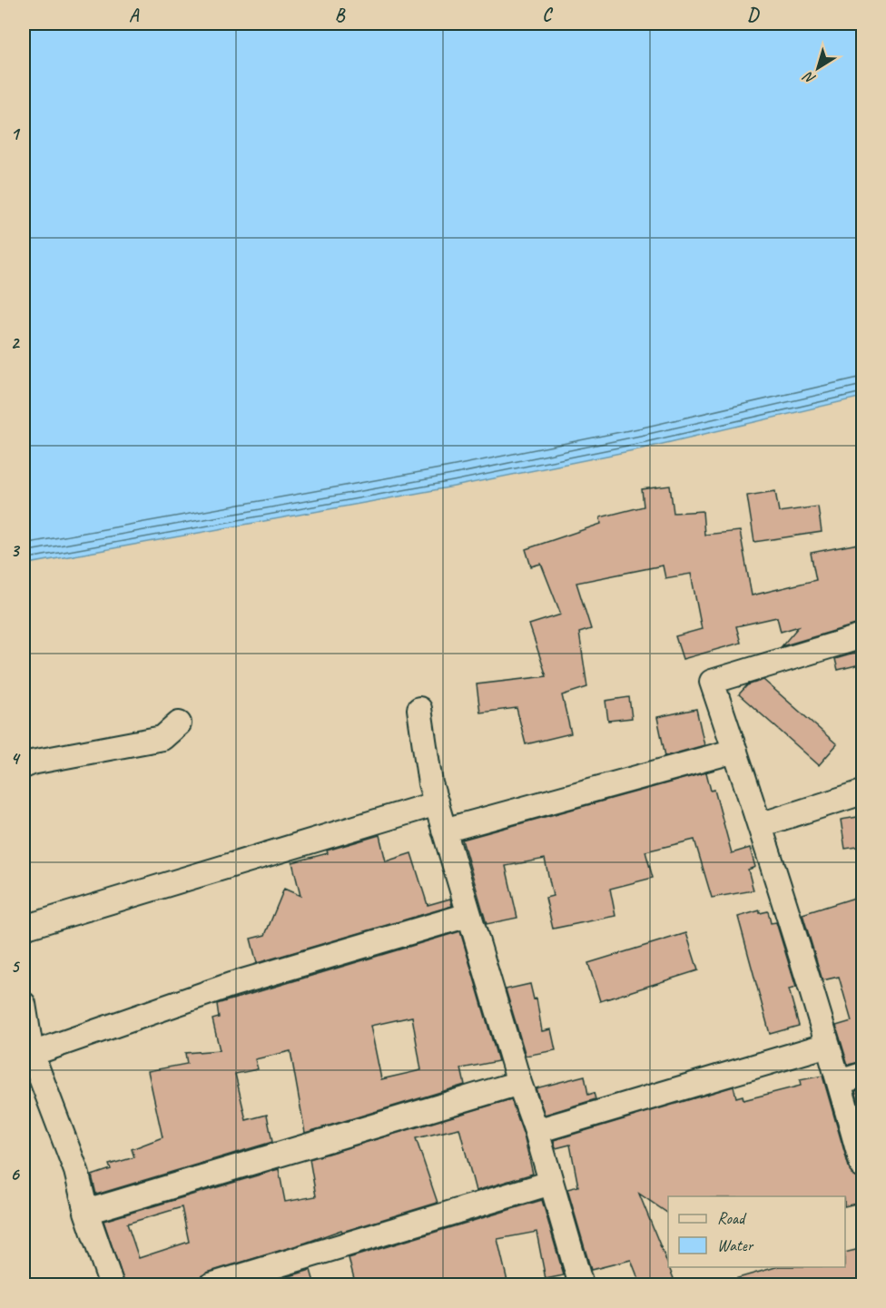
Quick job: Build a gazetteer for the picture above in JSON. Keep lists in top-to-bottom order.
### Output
{
  "legend": ["Road", "Water"],
  "north": "bottom left",
  "grid": {
    "columns": [
      "A",
      "B",
      "C",
      "D"
    ],
    "rows": [
      "1",
      "2",
      "3",
      "4",
      "5",
      "6"
    ]
  }
}
